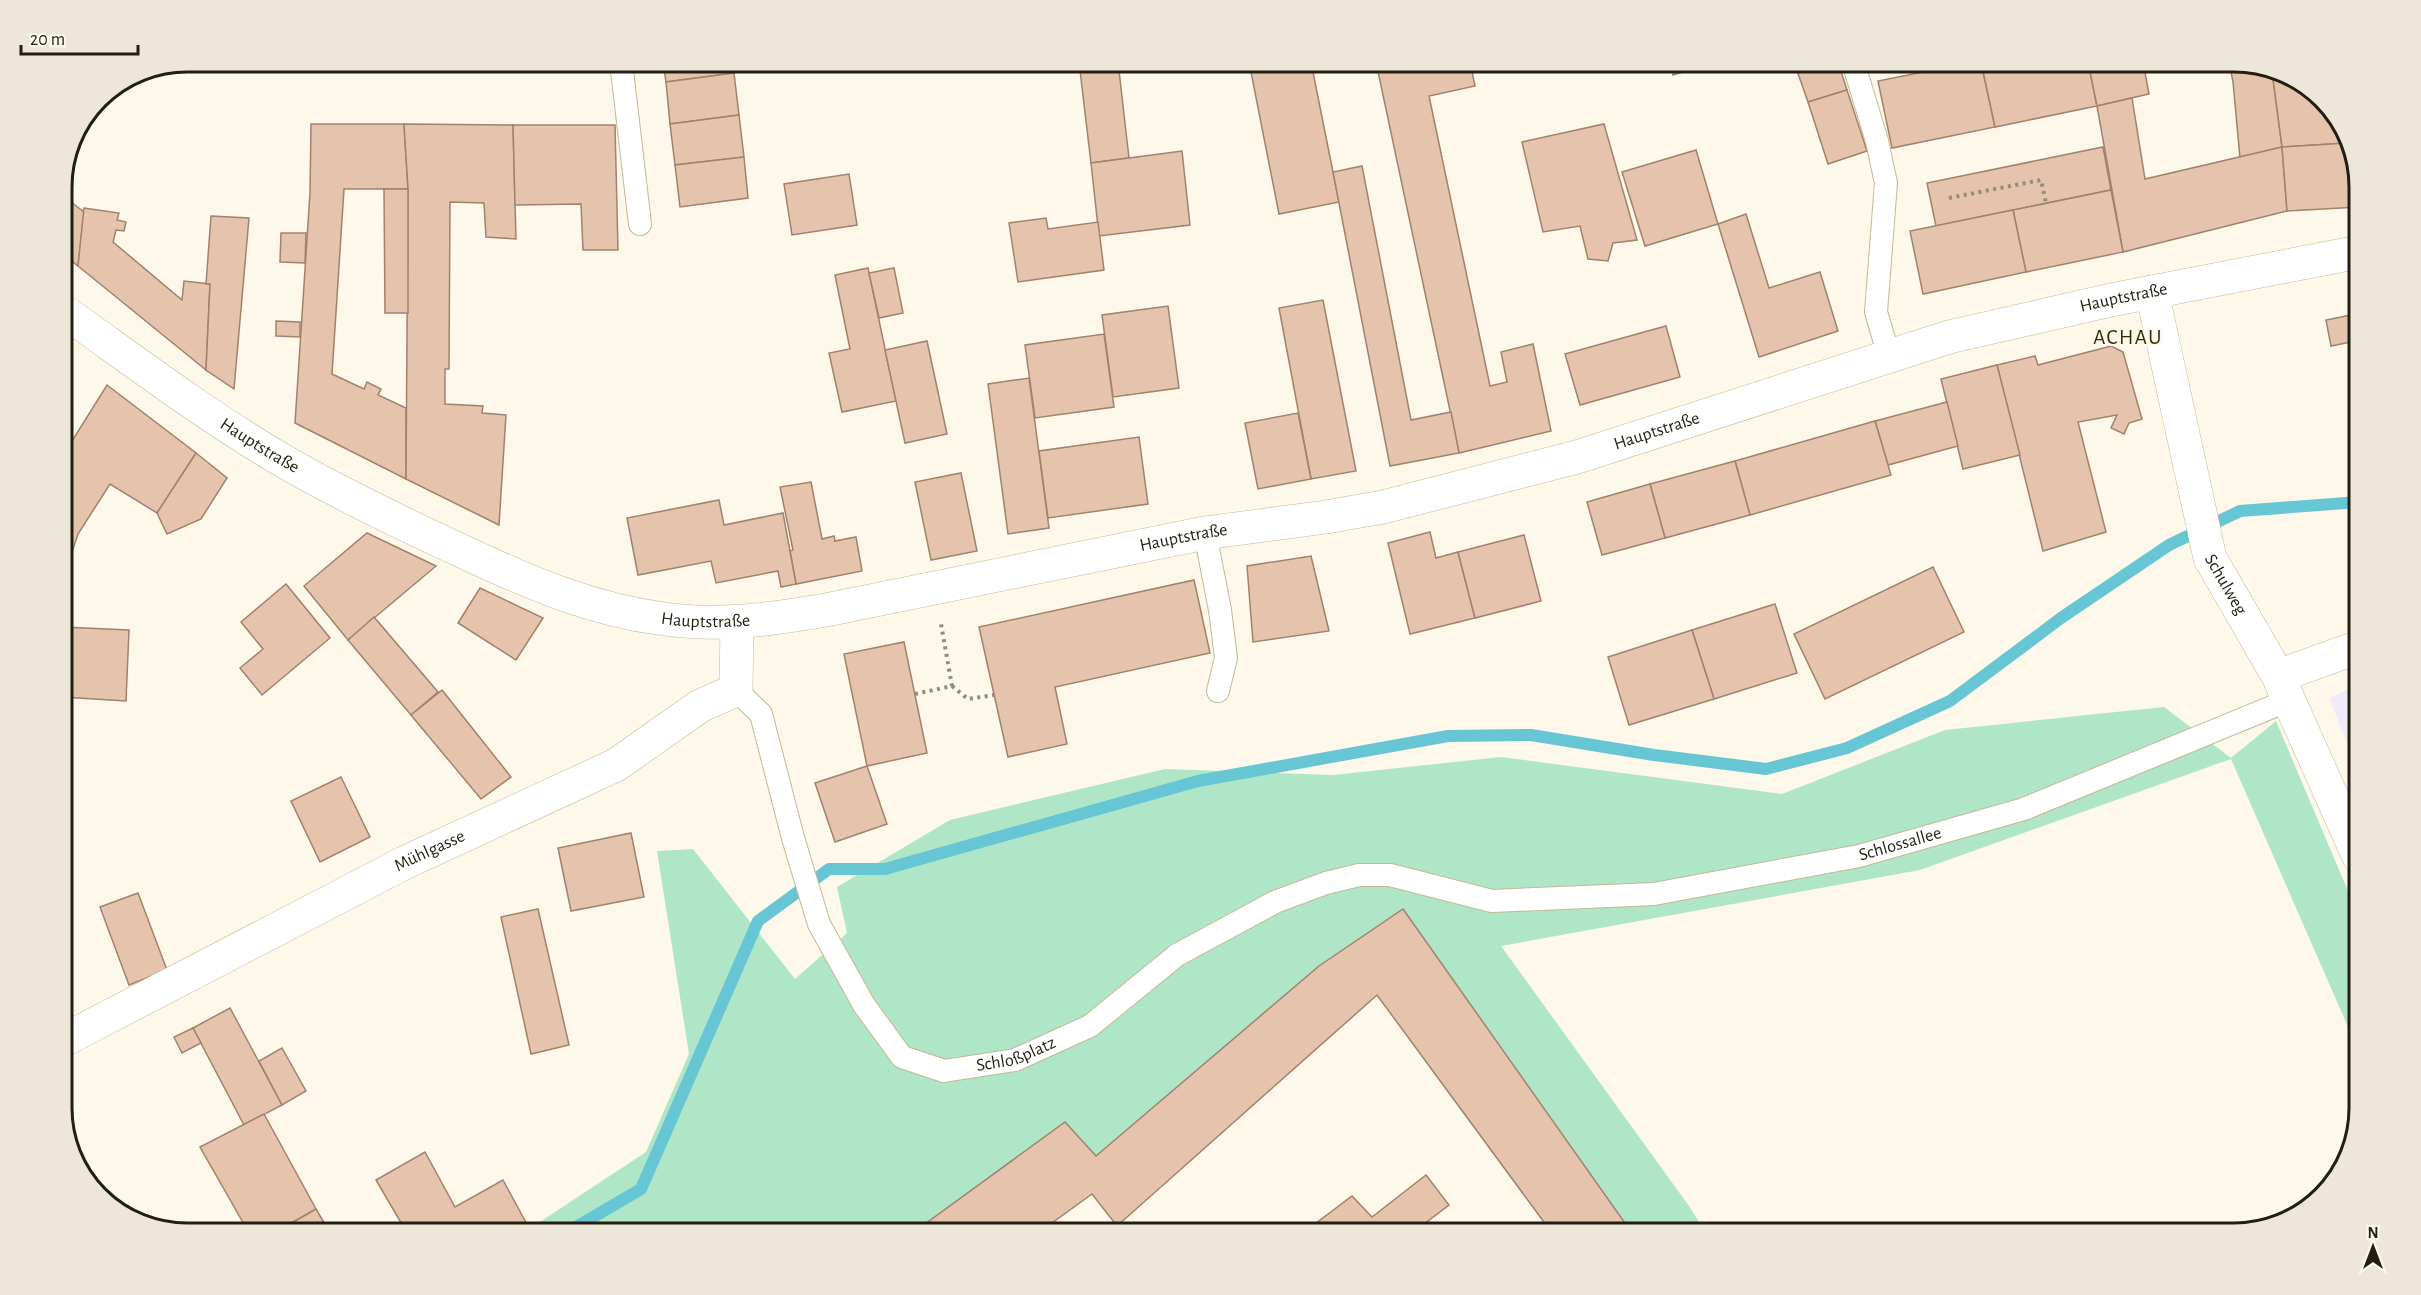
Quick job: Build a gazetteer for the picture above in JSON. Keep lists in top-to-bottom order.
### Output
{
  "streets": {
    "main road": ["Hauptstraße", "Schulweg", "Mühlgasse"],
    "lane": ["Schlossallee", "Schloßplatz"]
  },
  "crossings": [
    ["Hauptstraße", "Schulweg"],
    ["Schulweg", "Schlossallee"],
    ["Schlossallee", "Schloßplatz"],
    ["Mühlgasse", "Schloßplatz"]
  ],
  "districts": ["ACHAU"],
  "scale_bar": "20 m",
  "north": "top"
}
